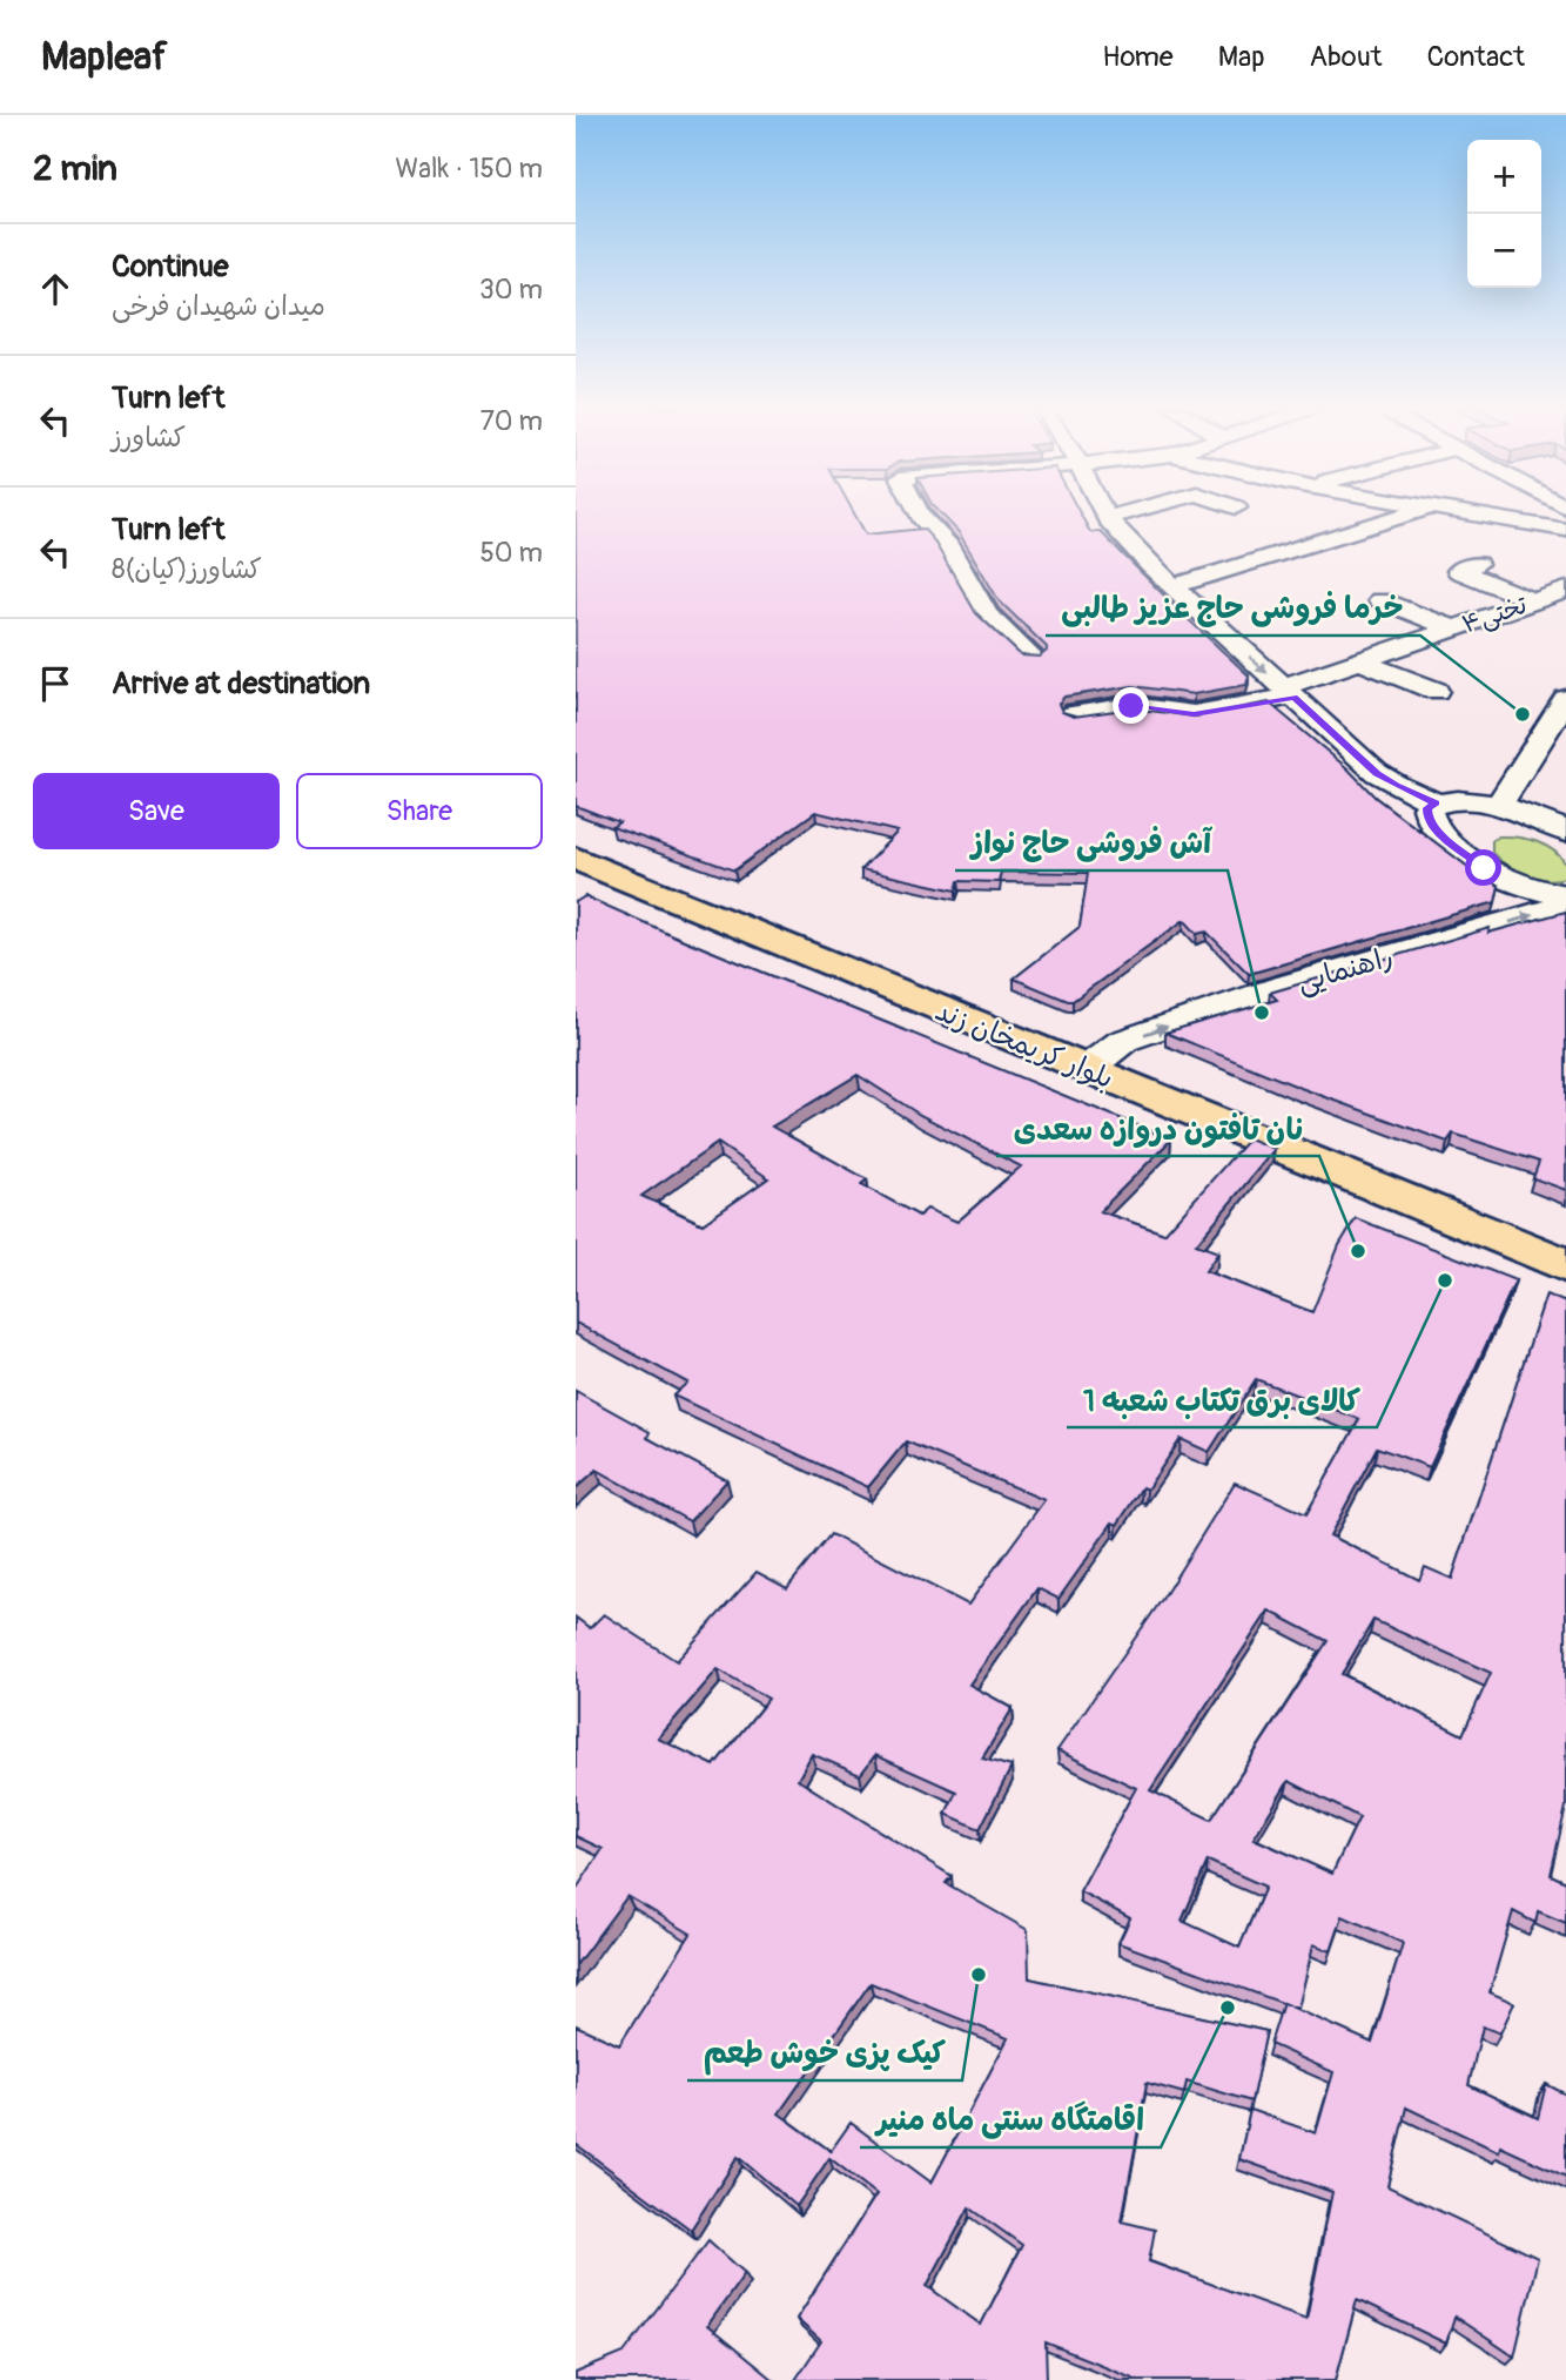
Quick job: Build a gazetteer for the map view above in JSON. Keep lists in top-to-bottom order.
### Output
{
  "streets": {
    "main road": ["بلوار کریمخان زند"],
    "street": ["تختی۴", "راهنمایی"]
  },
  "crossings": [
    ["راهنمایی", "بلوار کریمخان زند"]
  ],
  "one_way": ["راهنمایی"],
  "places": [
    "خرما فروشی حاج عزیز طالبی",
    "آش فروشی حاج نواز",
    "نان تافتون دروازه سعدی",
    "کالای برق تکتاب شعبه 1",
    "کیک پزی خوش طعم",
    "اقامتگاه سنتی ماه منیر"
  ],
  "page": {
    "header": "Mapleaf",
    "nav": [
      "Home",
      "Map",
      "About",
      "Contact"
    ],
    "heading": ["2 min", "Walk · 150 m"],
    "map_buttons": ["+", "−"],
    "list": [
      ["Continue", "میدان شهیدان فرخی", "30 m"],
      ["Turn left", "کشاورز", "70 m"],
      ["Turn left", "8کشاورز(کیان)", "50 m"],
      "Arrive at destination"
    ],
    "buttons": ["Save", "Share"]
  }
}
